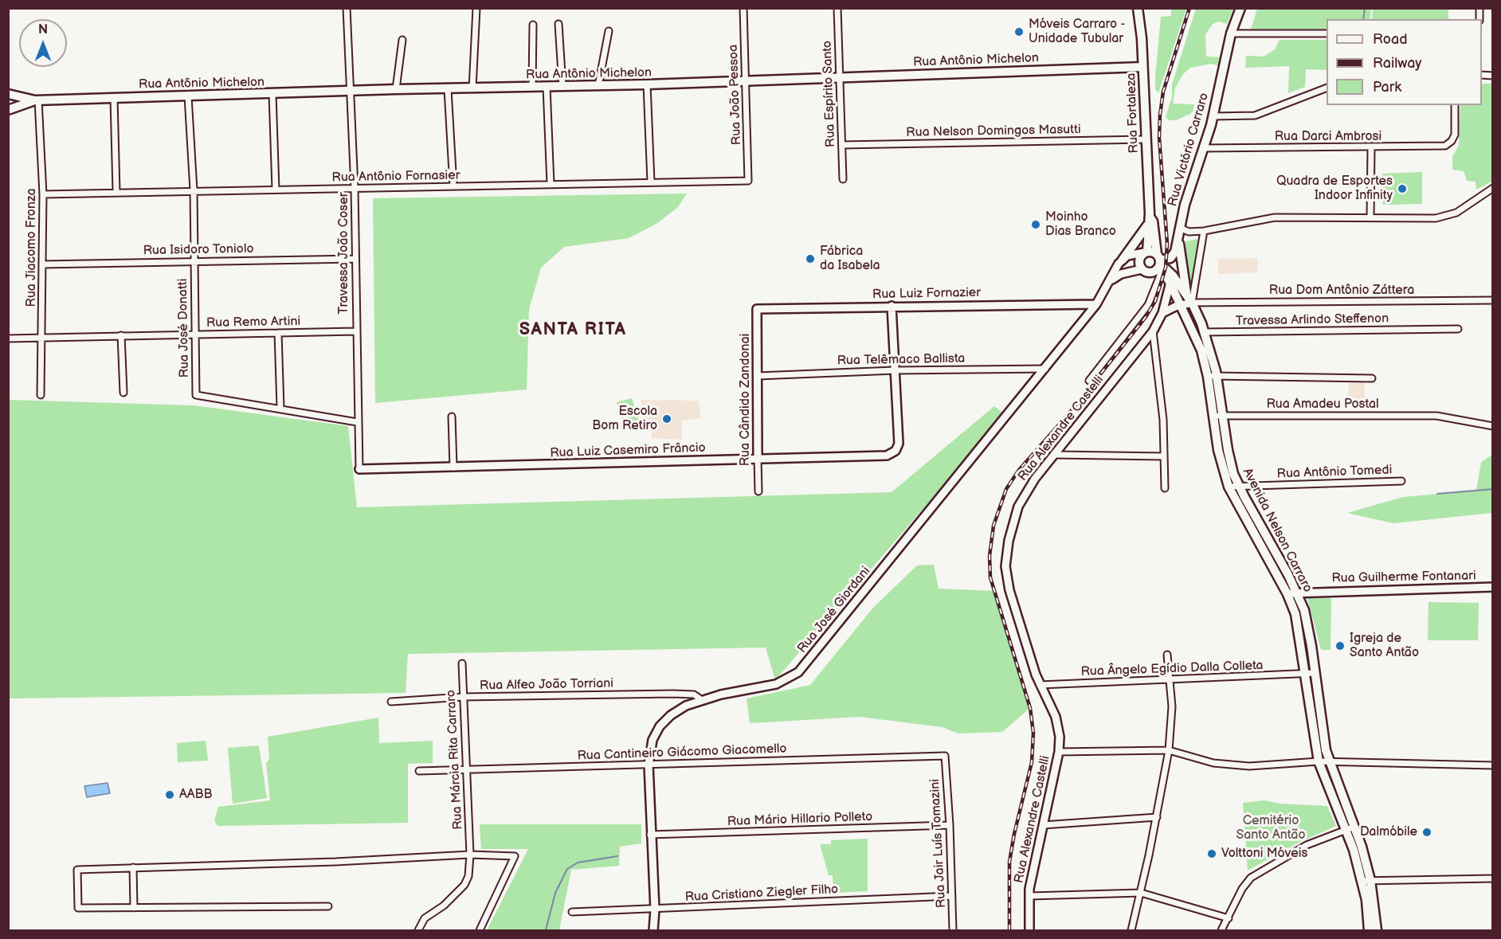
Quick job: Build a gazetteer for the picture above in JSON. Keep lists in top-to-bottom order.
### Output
{
  "streets": {
    "main road": [
      "Rua Antônio Michelon",
      "Rua Fortaleza",
      "Rua Victório Carraro",
      "Avenida Nelson Carraro"
    ],
    "street": [
      "Rua Espírito Santo",
      "Rua João Pessoa",
      "Rua Nelson Domingos Masutti",
      "Rua Darci Ambrosi",
      "Rua Antônio Fornasier",
      "Rua Jiacomo Fronza",
      "Rua Isidoro Toniolo",
      "Travessa João Coser",
      "Rua Dom Antônio Záttera",
      "Rua Luiz Fornazier",
      "Travessa Arlindo Steffenon",
      "Rua Remo Artini",
      "Rua José Donatti",
      "Rua Telêmaco Ballista",
      "Rua Cândido Zandonai",
      "Rua Amadeu Postal",
      "Rua Alexandre Castelli",
      "Rua Luiz Casemiro Frâncio",
      "Rua Antônio Tomedi",
      "Rua Guilherme Fontanari",
      "Rua José Giordani",
      "Rua Ângelo Egídio Dalla Colleta",
      "Rua Alfeo João Torriani",
      "Rua Cantineiro Giácomo Giacomello",
      "Rua Márcia Rita Carraro",
      "Rua Mário Hillario Polleto",
      "Rua Jair Luís Tomazini",
      "Rua Cristiano Ziegler Filho"
    ]
  },
  "crossings": [
    ["Rua Antônio Michelon", "Rua Espírito Santo"],
    ["Rua Antônio Michelon", "Rua João Pessoa"],
    ["Rua Antônio Michelon", "Rua Fortaleza"],
    ["Rua Antônio Michelon", "Rua Jiacomo Fronza"],
    ["Rua Antônio Michelon", "Travessa João Coser"],
    ["Rua Antônio Michelon", "Rua José Donatti"],
    ["Rua Espírito Santo", "Rua Nelson Domingos Masutti"],
    ["Rua João Pessoa", "Rua Antônio Fornasier"],
    ["Rua Fortaleza", "Rua Nelson Domingos Masutti"],
    ["Rua Fortaleza", "Rua Victório Carraro"],
    ["Rua Fortaleza", "Avenida Nelson Carraro"],
    ["Rua Darci Ambrosi", "Rua Victório Carraro"],
    ["Rua Victório Carraro", "Avenida Nelson Carraro"],
    ["Rua Antônio Fornasier", "Rua Jiacomo Fronza"],
    ["Rua Antônio Fornasier", "Travessa João Coser"],
    ["Rua Antônio Fornasier", "Rua José Donatti"],
    ["Rua Jiacomo Fronza", "Rua Isidoro Toniolo"],
    ["Rua Jiacomo Fronza", "Rua Remo Artini"],
    ["Rua Isidoro Toniolo", "Travessa João Coser"],
    ["Rua Isidoro Toniolo", "Rua José Donatti"],
    ["Travessa João Coser", "Rua Remo Artini"],
    ["Travessa João Coser", "Rua José Donatti"],
    ["Travessa João Coser", "Rua Luiz Casemiro Frâncio"],
    ["Rua Dom Antônio Záttera", "Avenida Nelson Carraro"],
    ["Rua Luiz Fornazier", "Rua Cândido Zandonai"],
    ["Rua Luiz Fornazier", "Rua José Giordani"],
    ["Travessa Arlindo Steffenon", "Avenida Nelson Carraro"],
    ["Rua Remo Artini", "Rua José Donatti"],
    ["Rua Telêmaco Ballista", "Rua Cândido Zandonai"],
    ["Rua Telêmaco Ballista", "Rua Luiz Casemiro Frâncio"],
    ["Rua Telêmaco Ballista", "Rua José Giordani"],
    ["Rua Cândido Zandonai", "Rua Luiz Casemiro Frâncio"],
    ["Rua Amadeu Postal", "Avenida Nelson Carraro"],
    ["Rua Alexandre Castelli", "Avenida Nelson Carraro"],
    ["Rua Alexandre Castelli", "Rua Ângelo Egídio Dalla Colleta"],
    ["Rua Antônio Tomedi", "Avenida Nelson Carraro"],
    ["Avenida Nelson Carraro", "Rua Guilherme Fontanari"],
    ["Avenida Nelson Carraro", "Rua Ângelo Egídio Dalla Colleta"],
    ["Rua José Giordani", "Rua Alfeo João Torriani"],
    ["Rua José Giordani", "Rua Cantineiro Giácomo Giacomello"],
    ["Rua José Giordani", "Rua Mário Hillario Polleto"],
    ["Rua José Giordani", "Rua Cristiano Ziegler Filho"],
    ["Rua Alfeo João Torriani", "Rua Márcia Rita Carraro"],
    ["Rua Cantineiro Giácomo Giacomello", "Rua Márcia Rita Carraro"],
    ["Rua Cantineiro Giácomo Giacomello", "Rua Jair Luís Tomazini"],
    ["Rua Mário Hillario Polleto", "Rua Jair Luís Tomazini"],
    ["Rua Jair Luís Tomazini", "Rua Cristiano Ziegler Filho"]
  ],
  "districts": ["SANTA RITA"],
  "parks": ["Cemitério Santo Antão"],
  "places": [
    "Móveis Carraro - Unidade Tubular",
    "Quadra de Esportes Indoor Infinity",
    "Moinho Dias Branco",
    "Fábrica da Isabela",
    "Escola Bom Retiro",
    "Igreja de Santo Antão",
    "AABB",
    "Dalmóbile",
    "Volttoni Móveis"
  ],
  "legend": ["Road", "Railway", "Park"],
  "north": "top"
}
